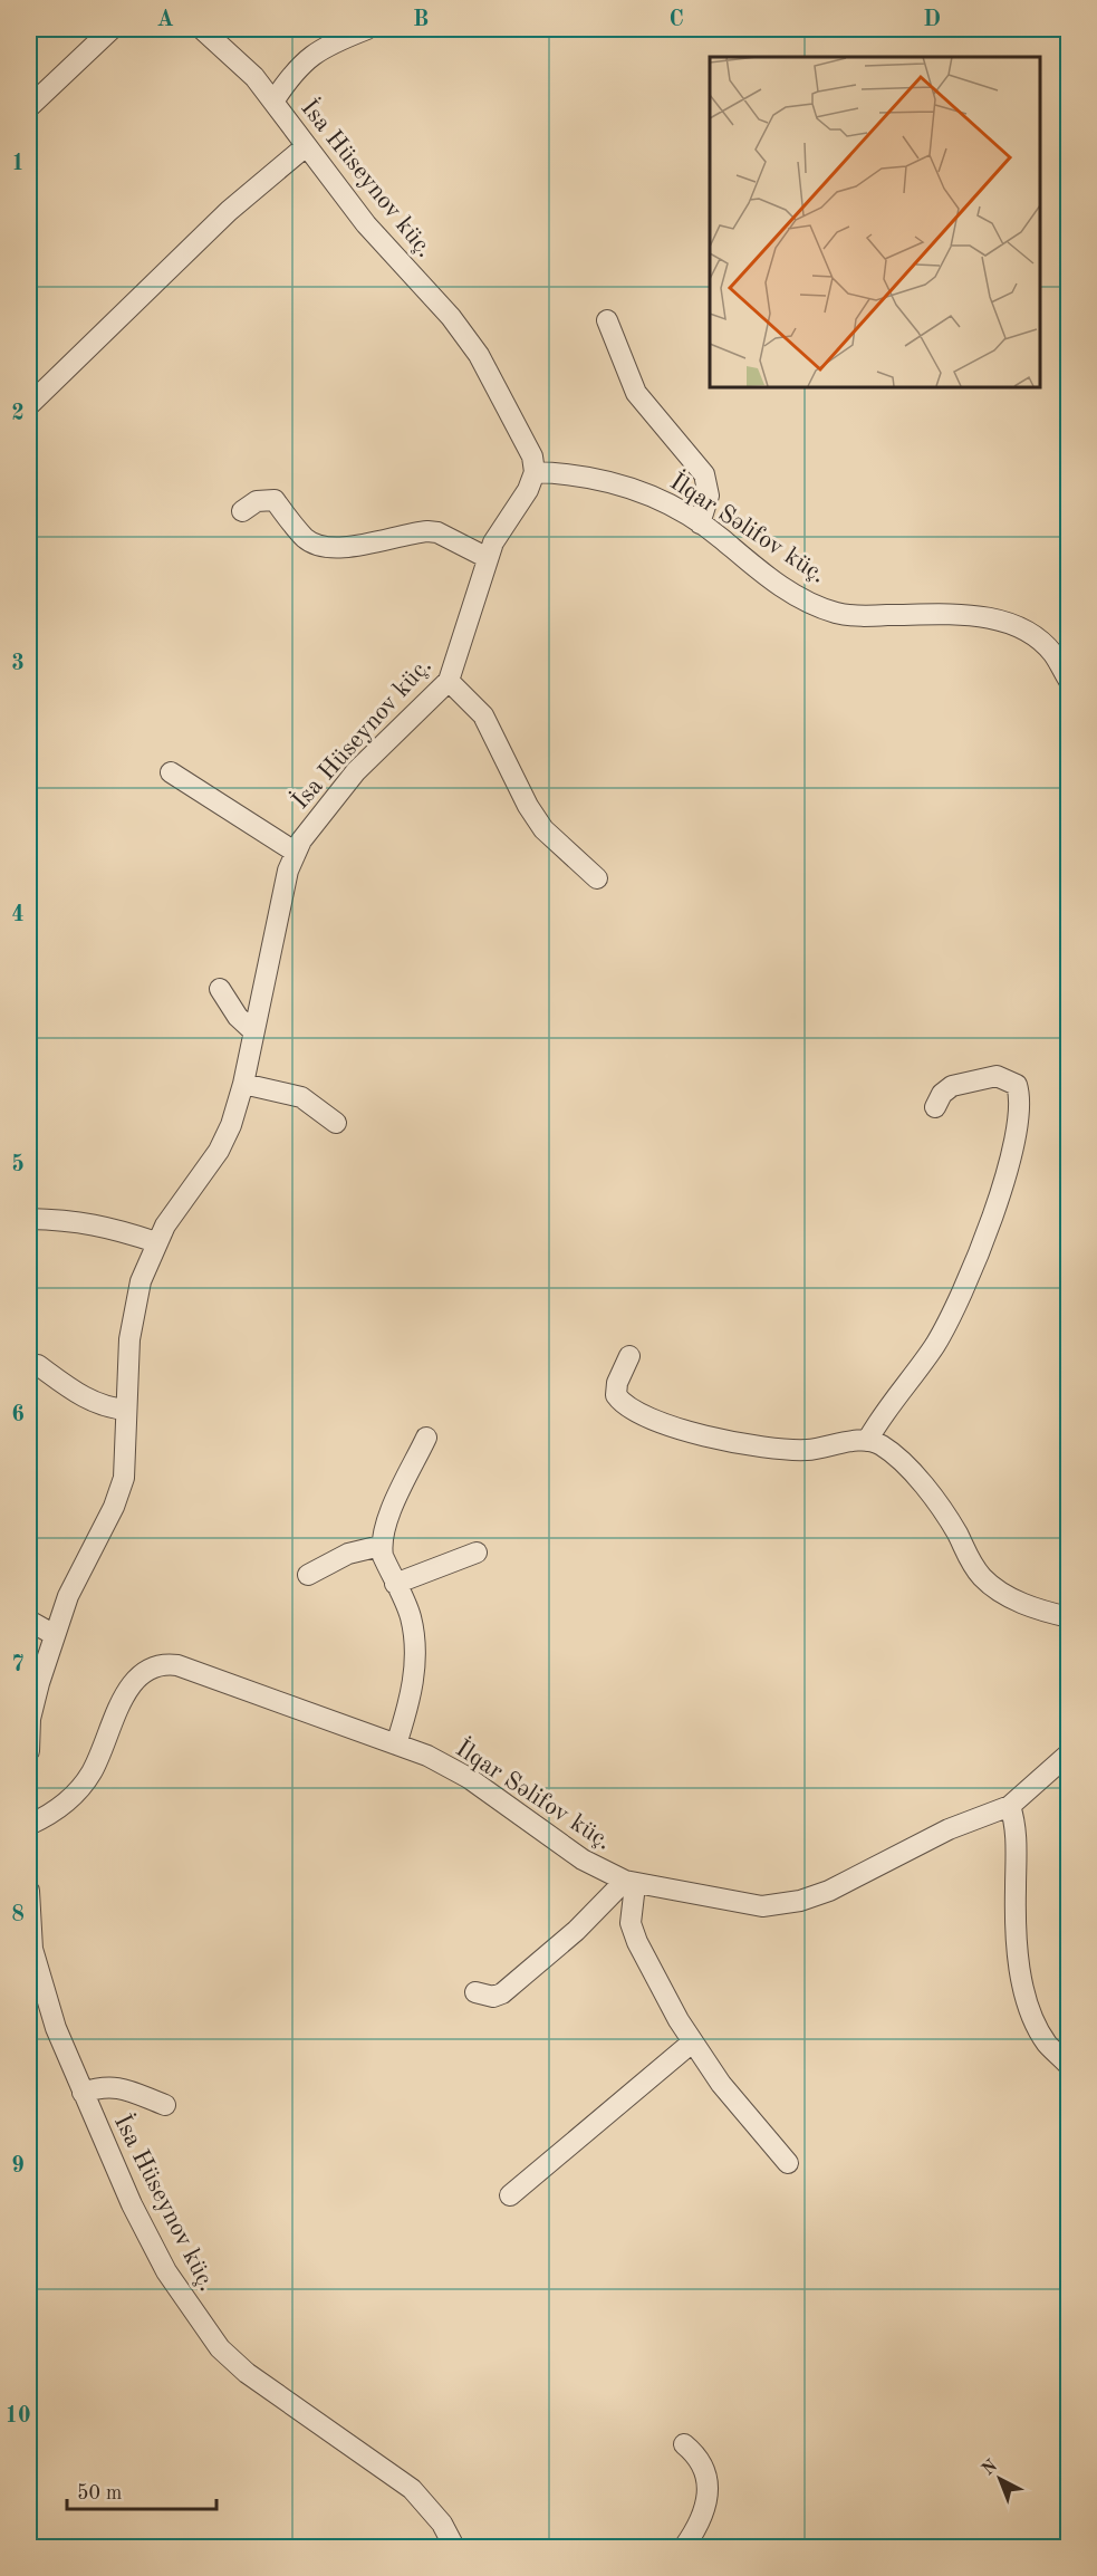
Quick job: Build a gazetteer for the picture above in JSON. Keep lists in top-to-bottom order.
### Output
{
  "streets": {
    "street": ["İsa Hüseynov küç.", "İlqar Səlifov küç."]
  },
  "crossings": [
    ["İsa Hüseynov küç.", "İlqar Səlifov küç."]
  ],
  "scale_bar": "50 m",
  "north": "top left",
  "grid": {
    "columns": [
      "A",
      "B",
      "C",
      "D"
    ],
    "rows": [
      "1",
      "2",
      "3",
      "4",
      "5",
      "6",
      "7",
      "8",
      "9",
      "10"
    ]
  }
}
